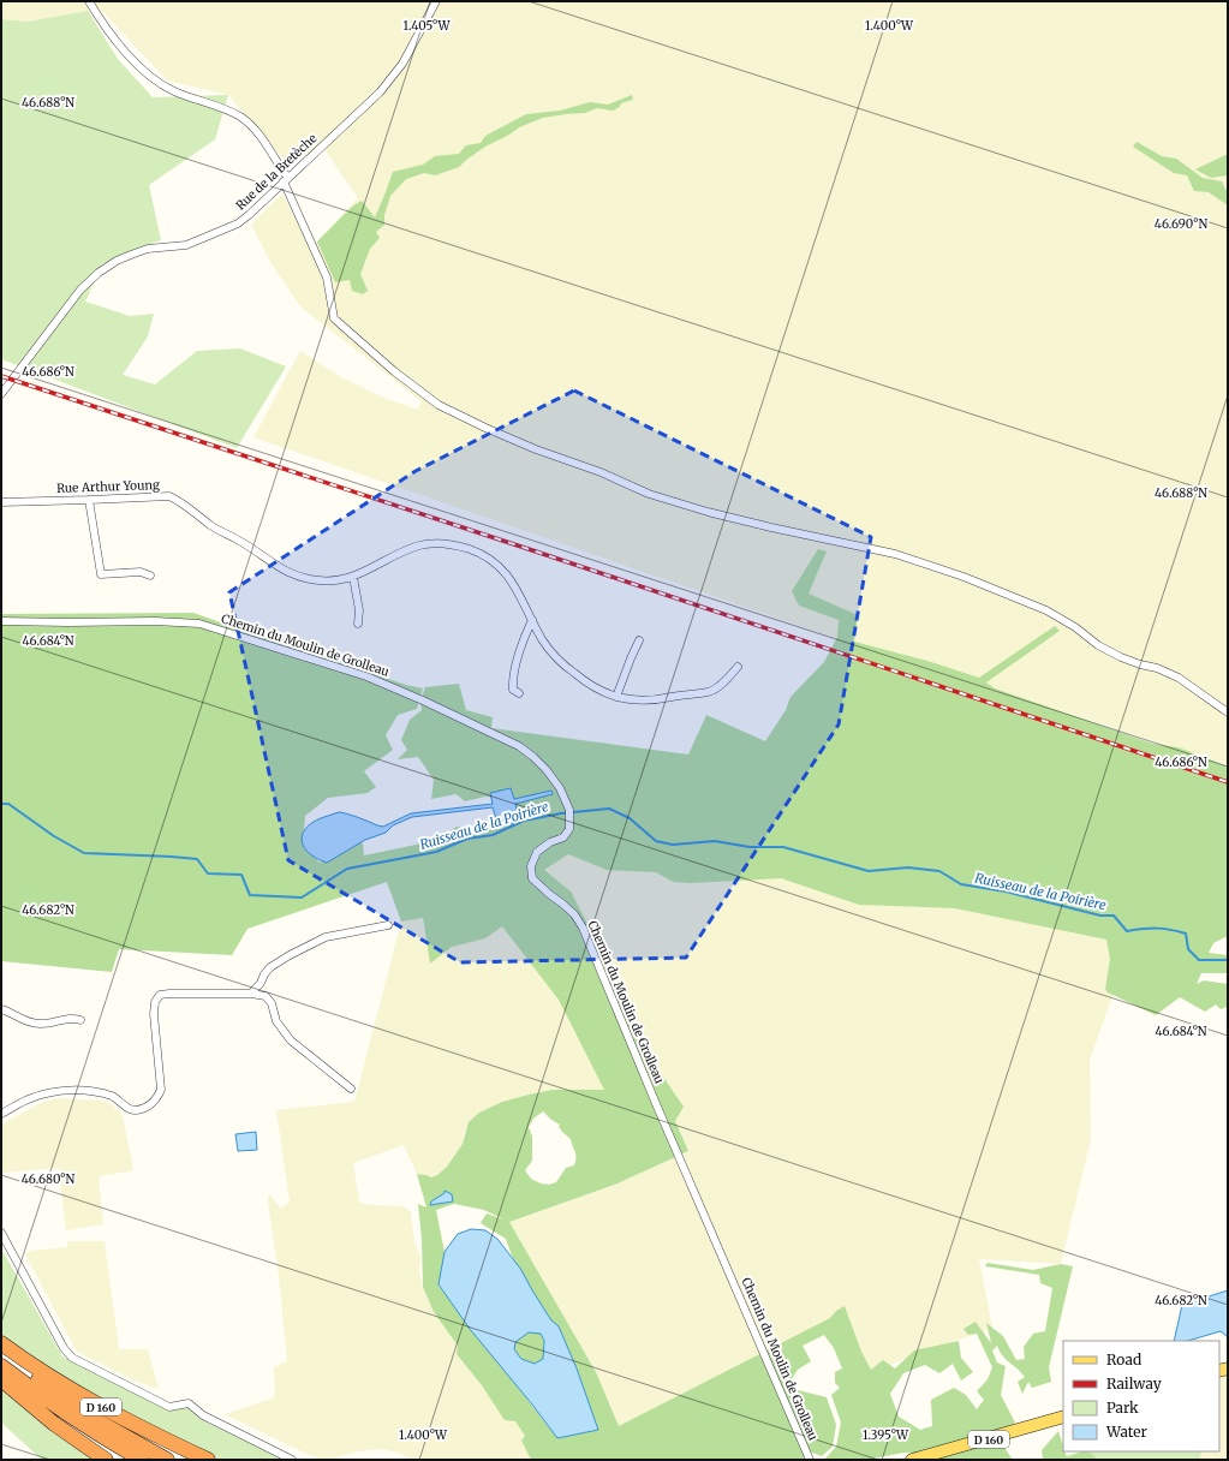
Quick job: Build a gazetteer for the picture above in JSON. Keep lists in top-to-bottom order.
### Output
{
  "streets": {
    "highway": ["D 160"],
    "street": ["Rue de la Bretèche", "Rue Arthur Young", "Chemin du Moulin de Grolleau"]
  },
  "water": ["Ruisseau de la Poirière"],
  "legend": [
    "Road",
    "Railway",
    "Park",
    "Water"
  ],
  "coordinates": [
    "1.405°W",
    "1.400°W",
    "46.688°N",
    "46.690°N",
    "46.686°N",
    "46.684°N",
    "46.682°N",
    "46.680°N",
    "1.395°W"
  ]
}
